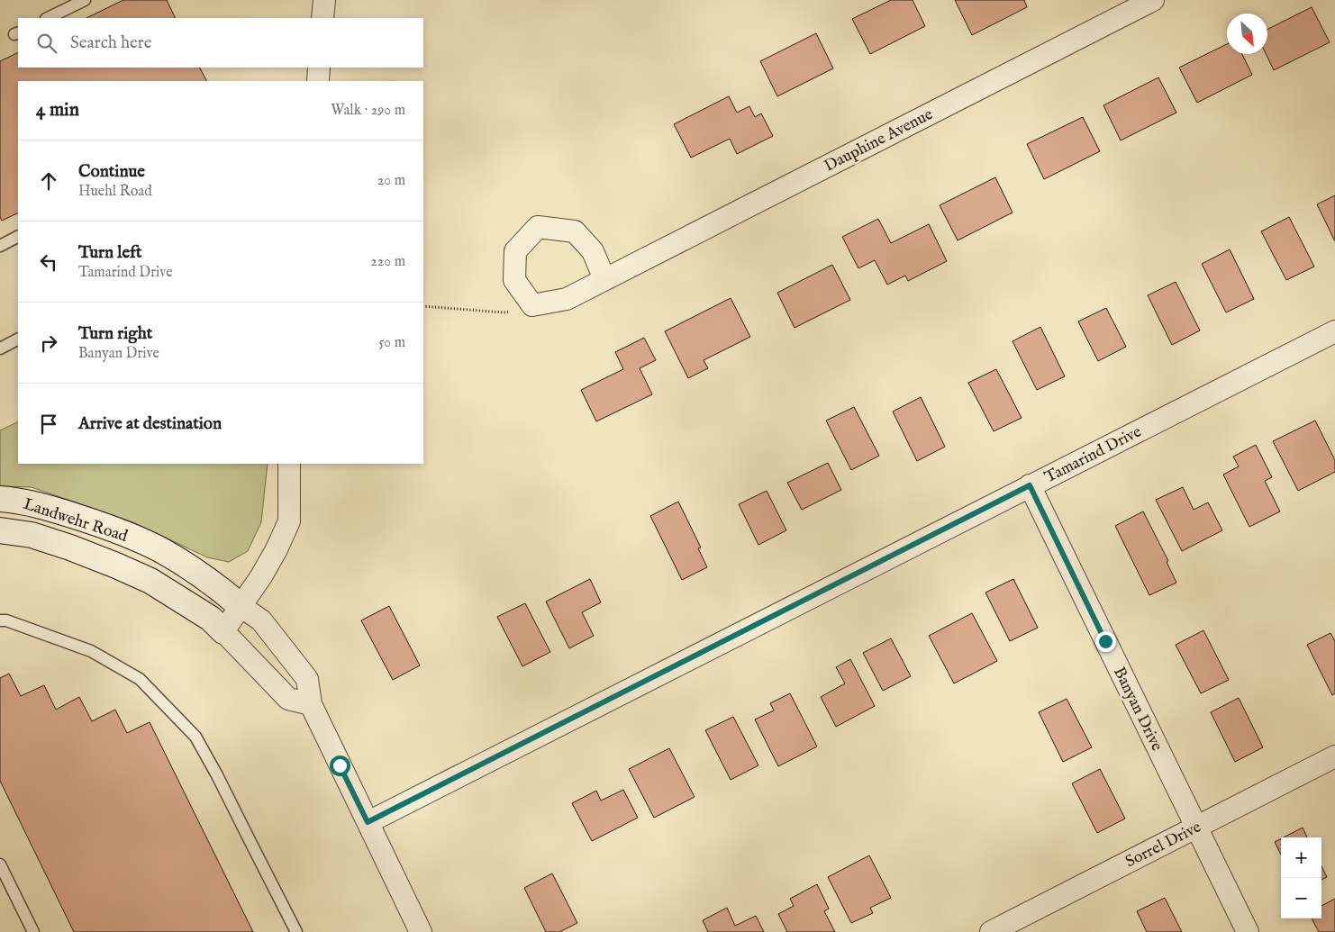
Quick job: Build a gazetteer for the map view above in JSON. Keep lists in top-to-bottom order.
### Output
{
  "streets": {
    "street": [
      "Dauphine Avenue",
      "Tamarind Drive",
      "Landwehr Road",
      "Banyan Drive",
      "Sorrel Drive"
    ]
  },
  "crossings": [
    ["Tamarind Drive", "Banyan Drive"],
    ["Banyan Drive", "Sorrel Drive"]
  ],
  "north": "bottom right",
  "page": {
    "search": "Search here",
    "heading": ["4 min", "Walk · 290 m"],
    "list": [
      ["Continue", "Huehl Road", "20 m"],
      ["Turn left", "Tamarind Drive", "220 m"],
      ["Turn right", "Banyan Drive", "50 m"],
      "Arrive at destination"
    ],
    "map_buttons": ["+", "−"]
  }
}
